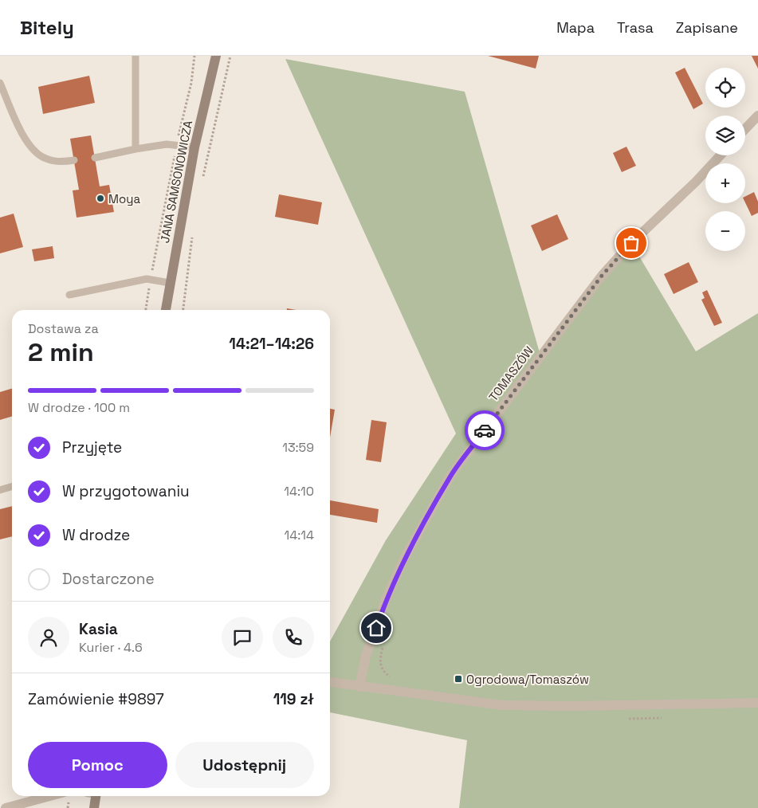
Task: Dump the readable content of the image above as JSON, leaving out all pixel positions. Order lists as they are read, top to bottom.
{
  "streets": {
    "main road": ["JANA SAMSONOWICZA"],
    "street": ["TOMASZÓW"]
  },
  "places": {
    "other": ["Moya"],
    "transit": ["Ogrodowa/Tomaszów"]
  },
  "page": {
    "header": "Bitely",
    "nav": ["Mapa", "Trasa", "Zapisane"],
    "map_buttons": ["+", "−"],
    "heading": ["2 min", "Dostawa za", "14:21–14:26"],
    "panel": [
      "Kasia",
      "Kurier · 4.6",
      "Zamówienie #9897",
      "119 zł"
    ],
    "bar": "W drodze · 100 m",
    "list": [
      ["Przyjęte", "13:59"],
      ["W przygotowaniu", "14:10"],
      ["W drodze", "14:14"],
      "Dostarczone"
    ],
    "buttons": ["Pomoc", "Udostępnij"]
  }
}
